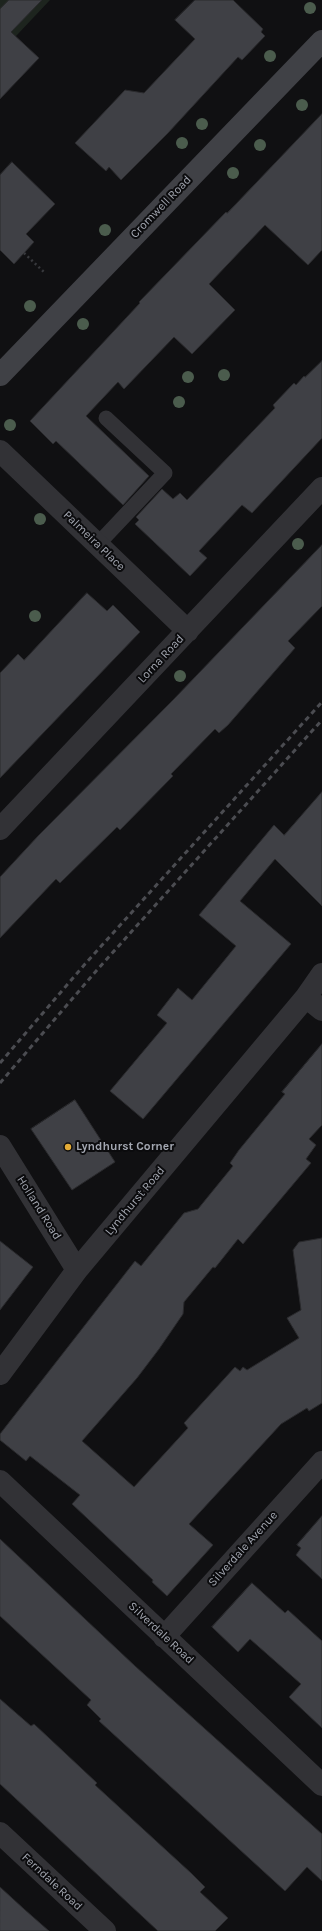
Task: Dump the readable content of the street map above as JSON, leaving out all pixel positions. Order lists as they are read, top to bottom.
{
  "streets": {
    "main road": ["Cromwell Road"],
    "street": [
      "Palmeira Place",
      "Lorna Road",
      "Lyndhurst Road",
      "Holland Road",
      "Silverdale Avenue",
      "Silverdale Road",
      "Ferndale Road"
    ]
  },
  "crossings": [
    ["Palmeira Place", "Lorna Road"],
    ["Lyndhurst Road", "Holland Road"],
    ["Silverdale Avenue", "Silverdale Road"]
  ],
  "places": ["Lyndhurst Corner"]
}
